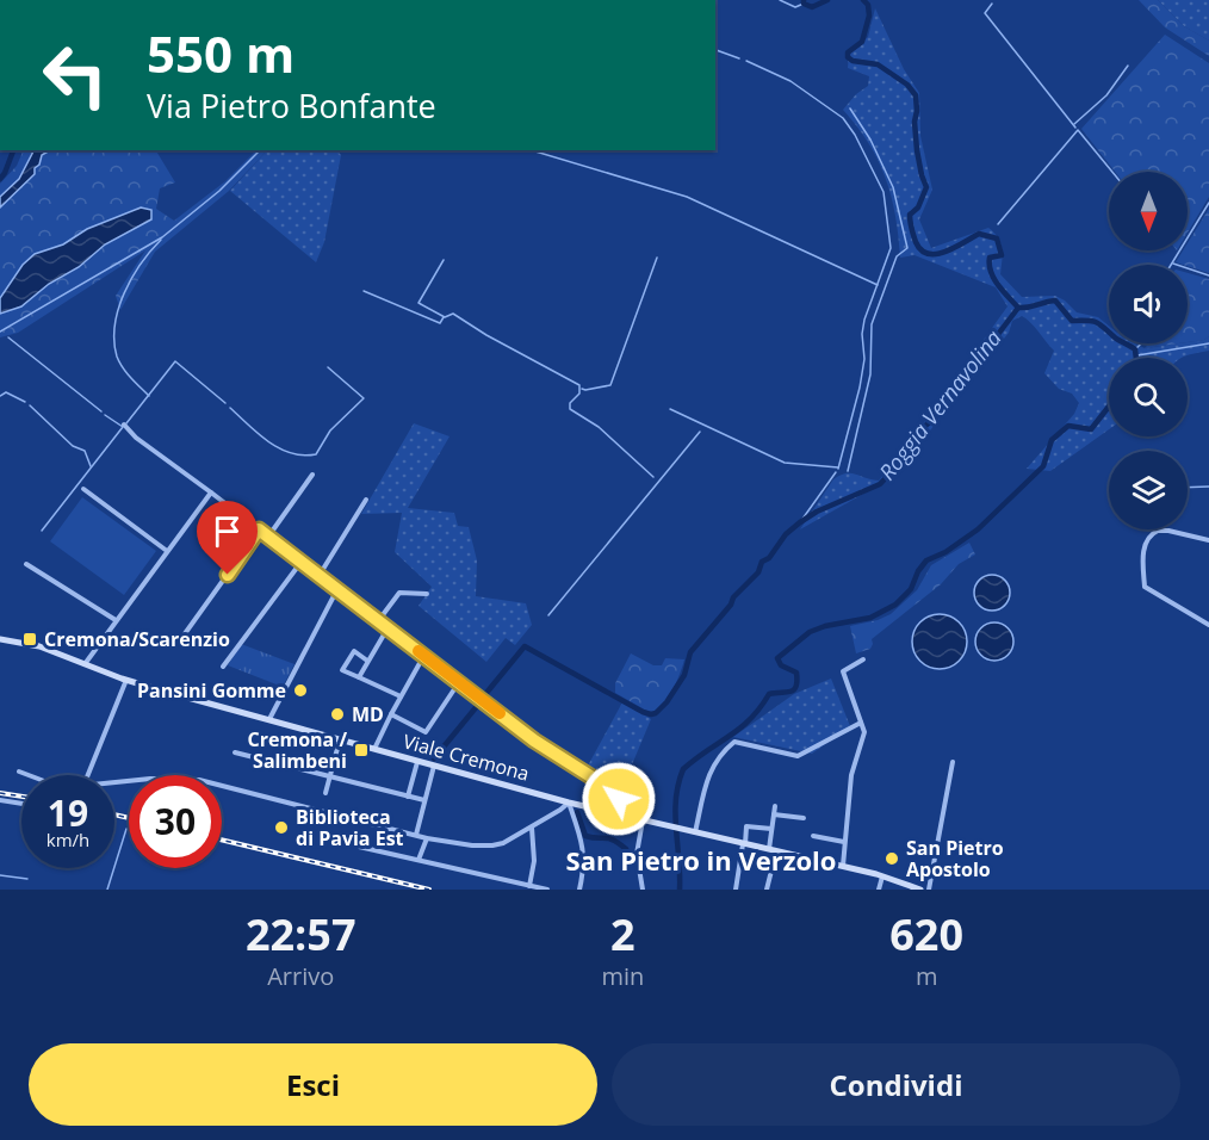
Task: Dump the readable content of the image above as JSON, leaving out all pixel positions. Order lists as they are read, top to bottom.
{
  "streets": {
    "main road": ["Viale Cremona"]
  },
  "districts": ["San Pietro in Verzolo"],
  "water": ["Roggia Vernavolina"],
  "places": {
    "transit": ["Cremona/Scarenzio", "Cremona / Salimbeni"],
    "other": [
      "Pansini Gomme",
      "MD",
      "Biblioteca di Pavia Est",
      "San Pietro Apostolo"
    ]
  },
  "north": "bottom",
  "page": {
    "turn": ["550 m", "Via Pietro Bonfante"],
    "speed": "19 km/h",
    "limit": "30",
    "eta": [
      "22:57",
      "Arrivo",
      "2",
      "min",
      "620",
      "m"
    ],
    "buttons": ["Esci", "Condividi"]
  }
}
